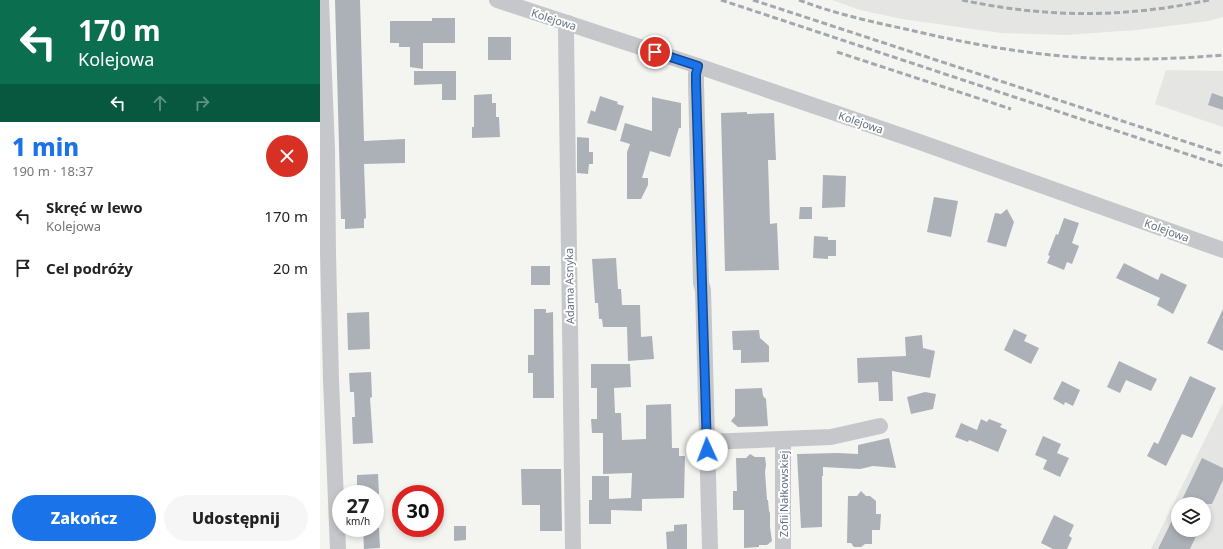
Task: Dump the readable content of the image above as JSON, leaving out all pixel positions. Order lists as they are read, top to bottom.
{
  "streets": {
    "street": ["Kolejowa", "Adama Asnyka", "Zofii Nałkowskiej"]
  },
  "crossings": [
    ["Kolejowa", "Adama Asnyka"]
  ],
  "page": {
    "turn": ["170 m", "Kolejowa"],
    "heading": ["1 min", "190 m · 18:37"],
    "list": [
      {
        "name": "Skręć w lewo",
        "note": "Kolejowa",
        "value": "170 m"
      },
      {
        "name": "Cel podróży",
        "value": "20 m"
      }
    ],
    "speed": "27 km/h",
    "limit": "30",
    "buttons": ["Zakończ", "Udostępnij"]
  }
}
